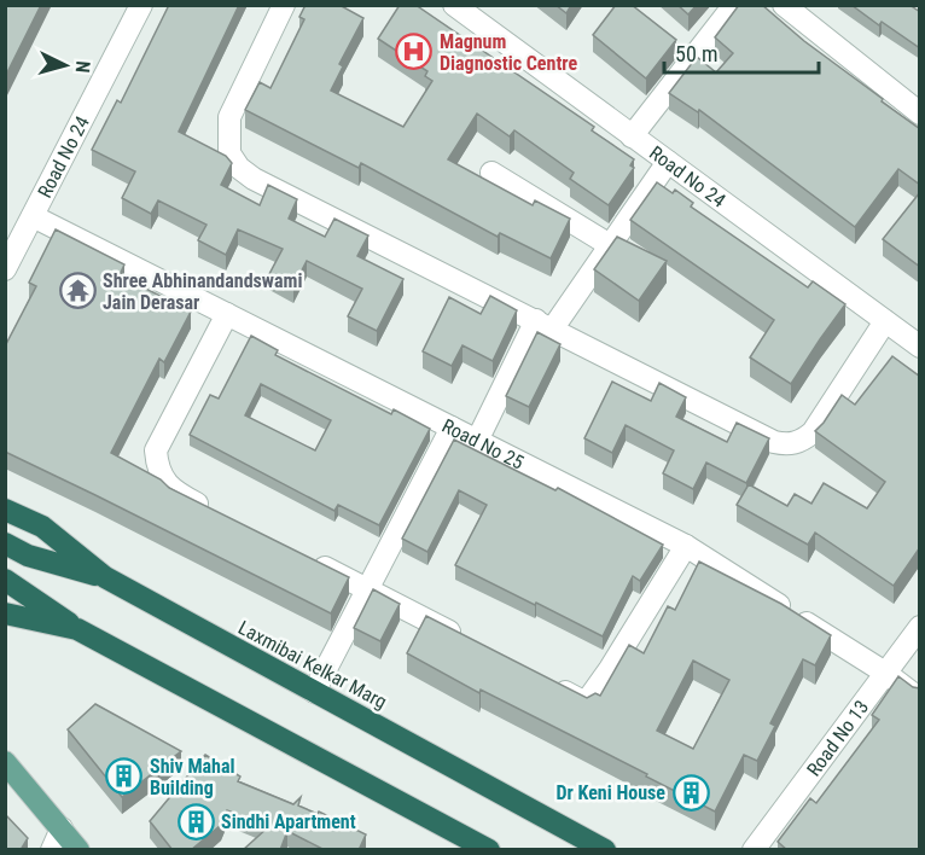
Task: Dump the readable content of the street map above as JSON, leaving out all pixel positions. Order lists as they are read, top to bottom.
{
  "streets": {
    "highway": ["Laxmibai Kelkar Marg"],
    "street": ["Road No 24", "Road No 25", "Road No 13"]
  },
  "crossings": [
    ["Road No 24", "Road No 25"],
    ["Road No 25", "Road No 13"]
  ],
  "places": {
    "hospital": ["Magnum Diagnostic Centre"],
    "temple": ["Shree Abhinandandswami Jain Derasar"],
    "building": ["Shiv Mahal Building", "Dr Keni House", "Sindhi Apartment"]
  },
  "scale_bar": "50 m",
  "north": "right"
}
